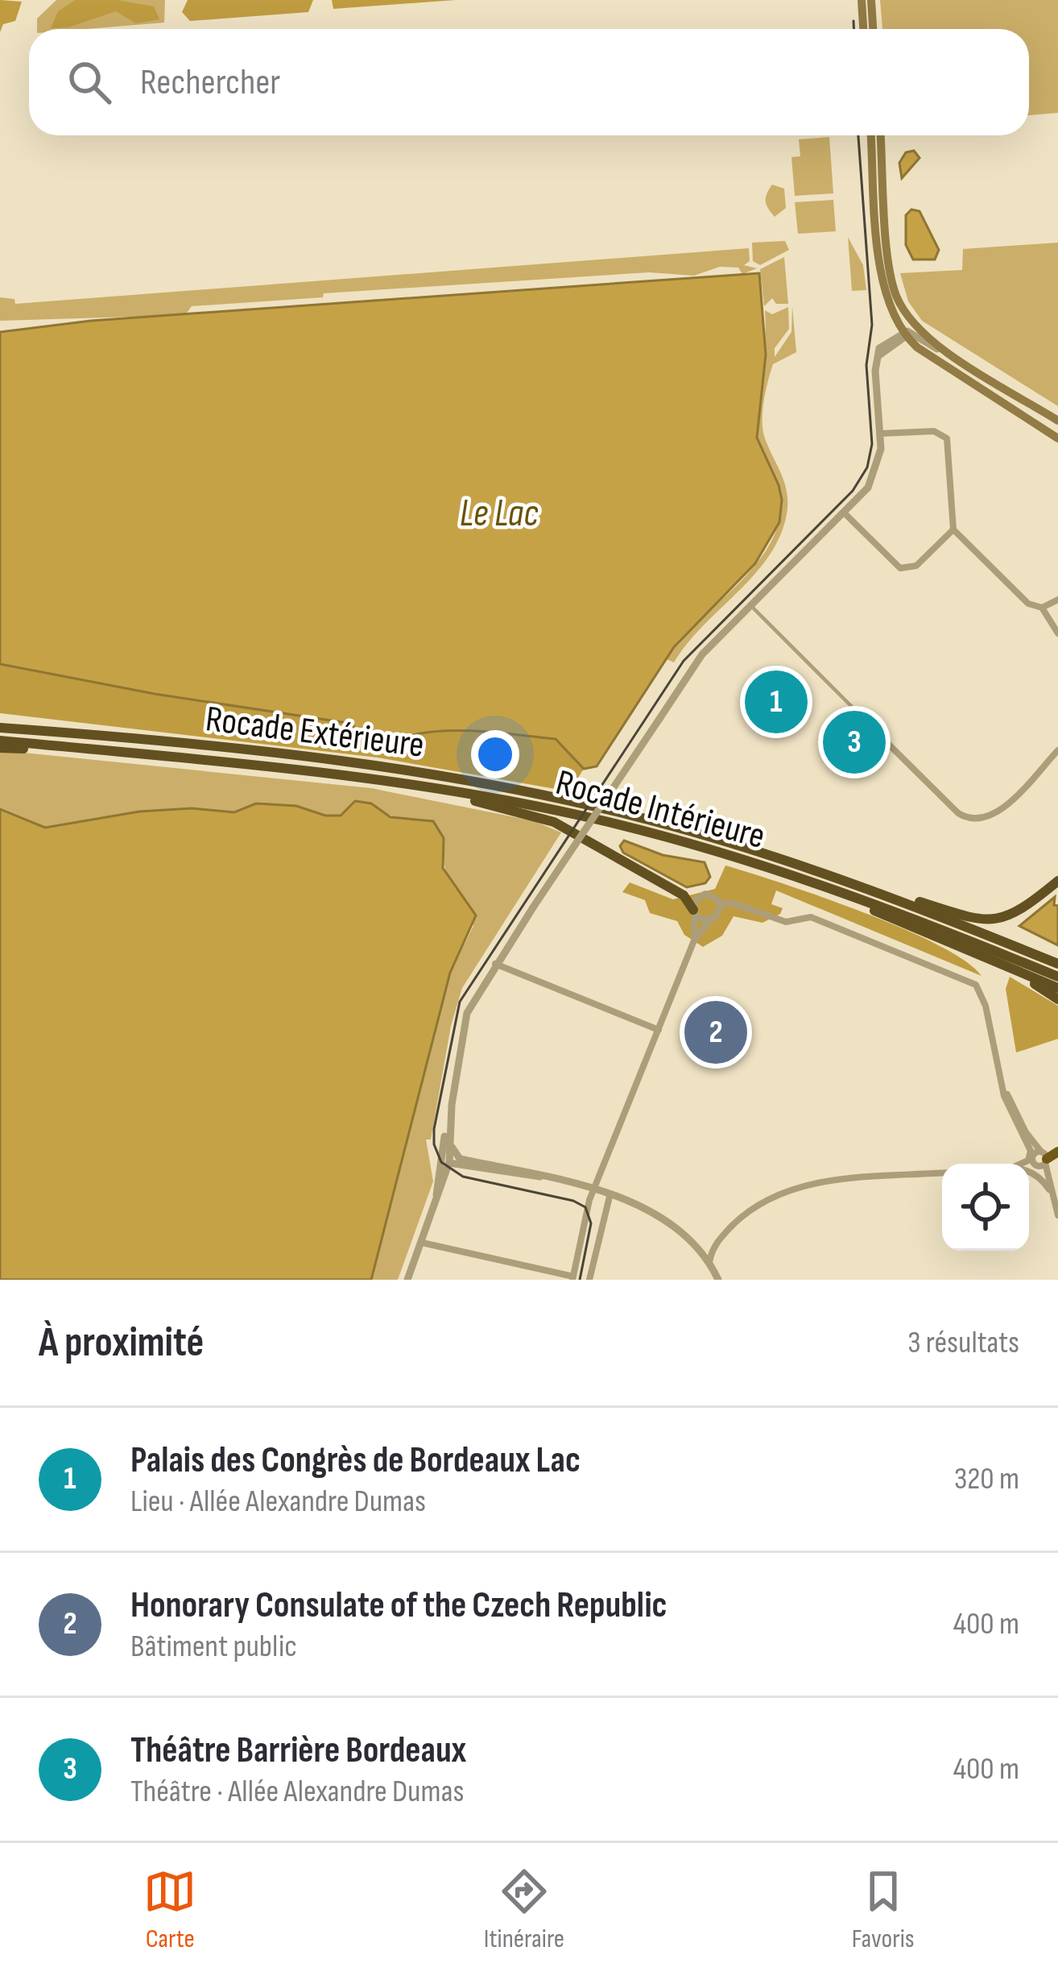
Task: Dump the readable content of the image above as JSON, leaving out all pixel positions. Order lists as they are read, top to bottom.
{
  "streets": {
    "highway": ["Rocade Extérieure", "Rocade Intérieure"]
  },
  "crossings": [
    ["Rocade Extérieure", "Rocade Intérieure"]
  ],
  "water": ["Le Lac"],
  "page": {
    "search": "Rechercher",
    "pins": ["1", "3", "2"],
    "heading": ["À proximité", "3 résultats"],
    "list": [
      {
        "mark": "1",
        "name": "Palais des Congrès de Bordeaux Lac",
        "note": "Lieu · Allée Alexandre Dumas",
        "value": "320 m"
      },
      {
        "mark": "2",
        "name": "Honorary Consulate of the Czech Republic",
        "note": "Bâtiment public",
        "value": "400 m"
      },
      {
        "mark": "3",
        "name": "Théâtre Barrière Bordeaux",
        "note": "Théâtre · Allée Alexandre Dumas",
        "value": "400 m"
      }
    ],
    "nav": ["Carte", "Itinéraire", "Favoris"]
  }
}
